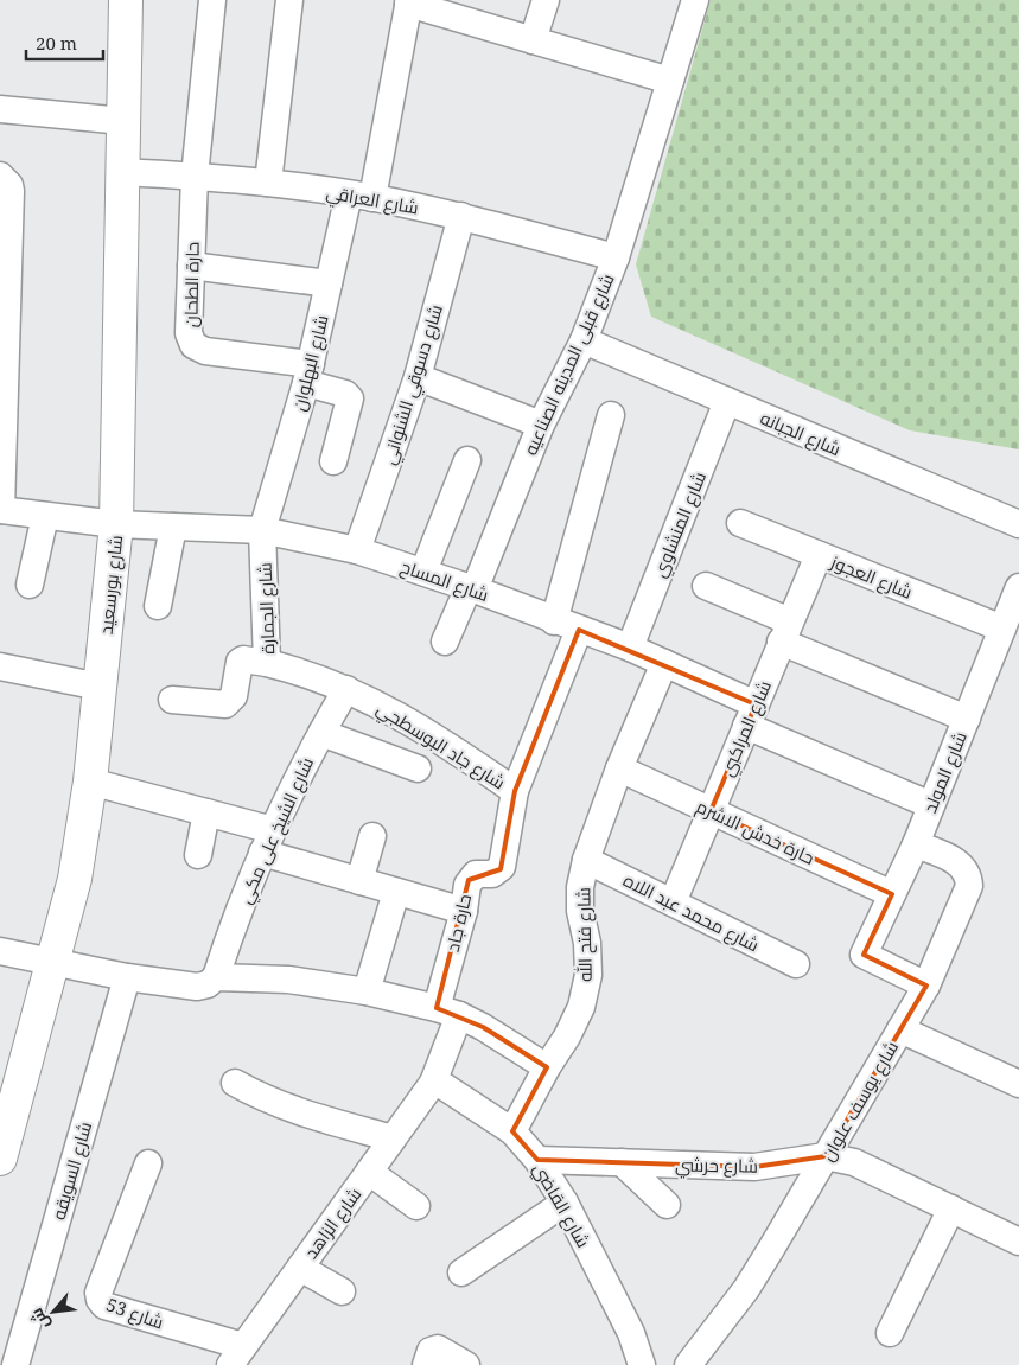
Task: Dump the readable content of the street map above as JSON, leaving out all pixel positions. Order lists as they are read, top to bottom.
{
  "streets": {
    "street": [
      "شارع العراقي",
      "حارة الطحان",
      "شارع البهلوان",
      "شارع قبلى المدينه الصناعيه",
      "شارع دسوقي الشنواني",
      "شارع الجبانه",
      "شارع المنشاوي",
      "شارع العجوز",
      "شارع المساح",
      "شارع بورسعيد",
      "شارع الجمارة",
      "شارع المراكبي",
      "شارع جاد البوسطجي",
      "شارع المولد",
      "شارع الشيخ على مكي",
      "حارة خدش الاشرم",
      "شارع محمد عبد اللاه",
      "حارة جاد",
      "شارع فتح الله",
      "شارع يوسف علوان",
      "شارع حرشي",
      "شارع السويقه",
      "شارع القاضي",
      "شارع الزاهد",
      "شارع 53"
    ]
  },
  "crossings": [
    ["شارع العراقي", "حارة الطحان"],
    ["شارع العراقي", "شارع البهلوان"],
    ["شارع العراقي", "شارع قبلى المدينه الصناعيه"],
    ["شارع العراقي", "شارع دسوقي الشنواني"],
    ["شارع العراقي", "شارع بورسعيد"],
    ["حارة الطحان", "شارع البهلوان"],
    ["شارع البهلوان", "شارع المساح"],
    ["شارع البهلوان", "شارع الجمارة"],
    ["شارع قبلى المدينه الصناعيه", "شارع الجبانه"],
    ["شارع قبلى المدينه الصناعيه", "شارع المساح"],
    ["شارع دسوقي الشنواني", "شارع المساح"],
    ["شارع الجبانه", "شارع المنشاوي"],
    ["شارع المنشاوي", "شارع المساح"],
    ["شارع العجوز", "شارع المراكبي"],
    ["شارع العجوز", "شارع المولد"],
    ["شارع المساح", "شارع بورسعيد"],
    ["شارع المساح", "شارع الجمارة"],
    ["شارع المساح", "شارع المراكبي"],
    ["شارع المساح", "شارع المولد"],
    ["شارع المساح", "شارع فتح الله"],
    ["شارع الجمارة", "شارع جاد البوسطجي"],
    ["شارع المراكبي", "حارة خدش الاشرم"],
    ["شارع المراكبي", "شارع محمد عبد اللاه"],
    ["شارع جاد البوسطجي", "شارع الشيخ على مكي"],
    ["شارع جاد البوسطجي", "حارة جاد"],
    ["شارع المولد", "حارة خدش الاشرم"],
    ["شارع المولد", "شارع يوسف علوان"],
    ["حارة خدش الاشرم", "شارع فتح الله"],
    ["شارع محمد عبد اللاه", "شارع فتح الله"],
    ["حارة جاد", "شارع القاضي"],
    ["حارة جاد", "شارع الزاهد"],
    ["شارع فتح الله", "شارع القاضي"],
    ["شارع يوسف علوان", "شارع حرشي"],
    ["شارع حرشي", "شارع القاضي"],
    ["شارع القاضي", "شارع الزاهد"],
    ["شارع الزاهد", "شارع 53"]
  ],
  "scale_bar": "20 m",
  "north": "bottom left"
}
